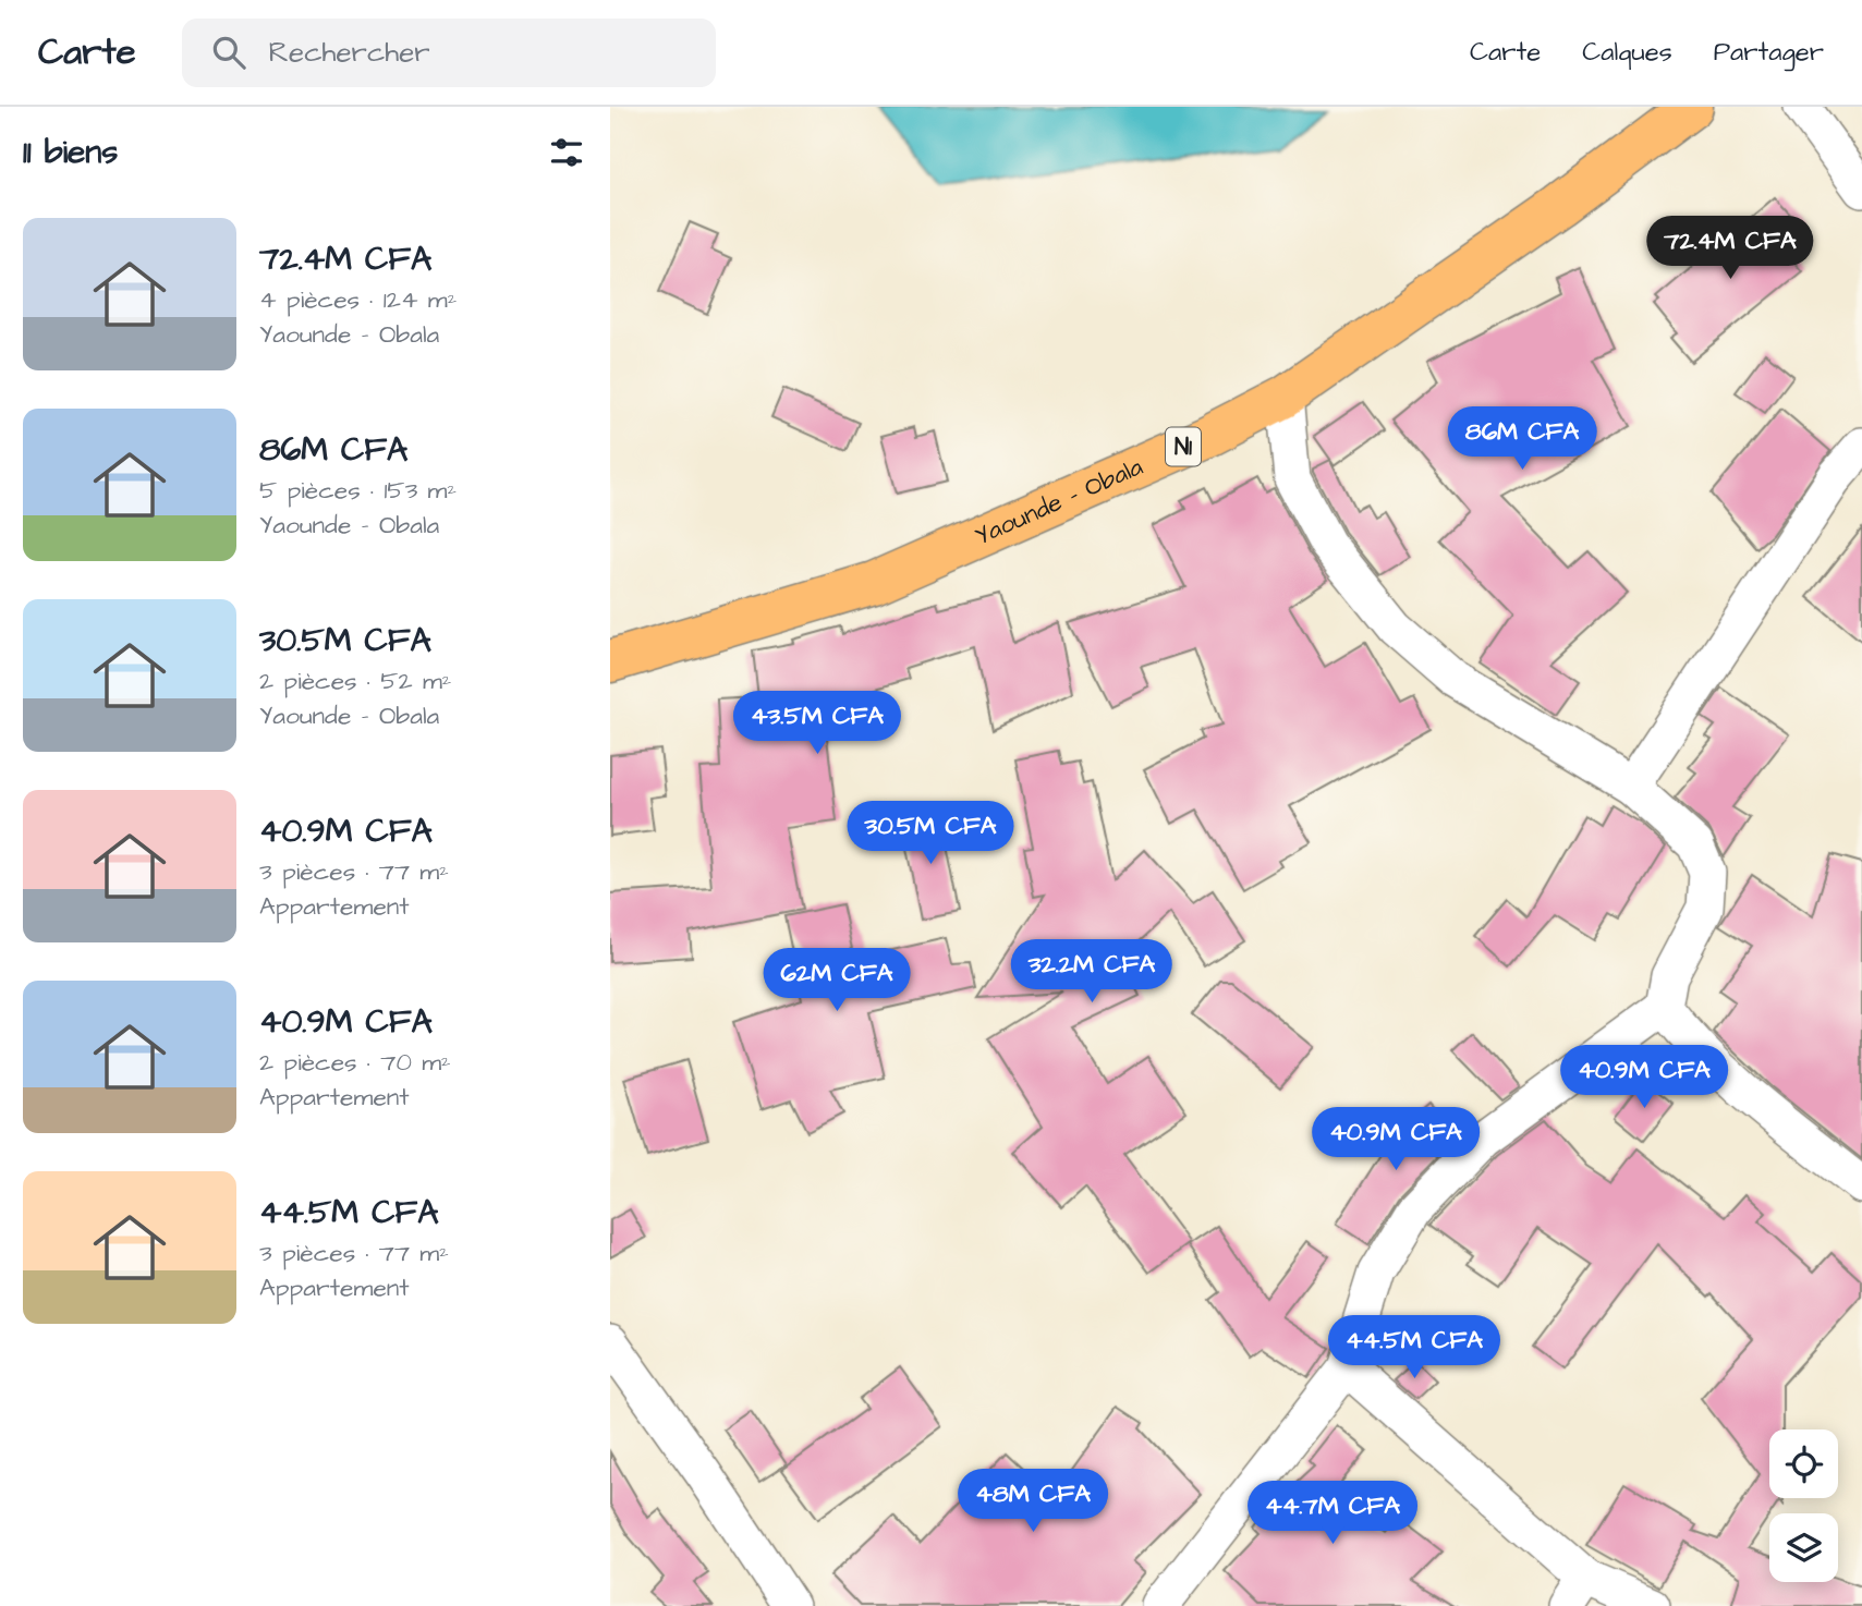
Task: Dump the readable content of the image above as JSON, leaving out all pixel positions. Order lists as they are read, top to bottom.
{
  "streets": {
    "highway": ["N1", "Yaounde - Obala"]
  },
  "page": {
    "header": "Carte",
    "search": "Rechercher",
    "nav": ["Carte", "Calques", "Partager"],
    "heading": "11 biens",
    "list": [
      {
        "name": "72.4M CFA",
        "note": "4 pièces · 124 m² · Yaounde - Obala"
      },
      {
        "name": "86M CFA",
        "note": "5 pièces · 153 m² · Yaounde - Obala"
      },
      {
        "name": "30.5M CFA",
        "note": "2 pièces · 52 m² · Yaounde - Obala"
      },
      {
        "name": "40.9M CFA",
        "note": "3 pièces · 77 m² · Appartement"
      },
      {
        "name": "40.9M CFA",
        "note": "2 pièces · 70 m² · Appartement"
      },
      {
        "name": "44.5M CFA",
        "note": "3 pièces · 77 m² · Appartement"
      }
    ],
    "price": [
      "72.4M CFA",
      "86M CFA",
      "43.5M CFA",
      "30.5M CFA",
      "32.2M CFA",
      "62M CFA",
      "40.9M CFA",
      "40.9M CFA",
      "44.5M CFA",
      "48M CFA",
      "44.7M CFA"
    ]
  }
}
